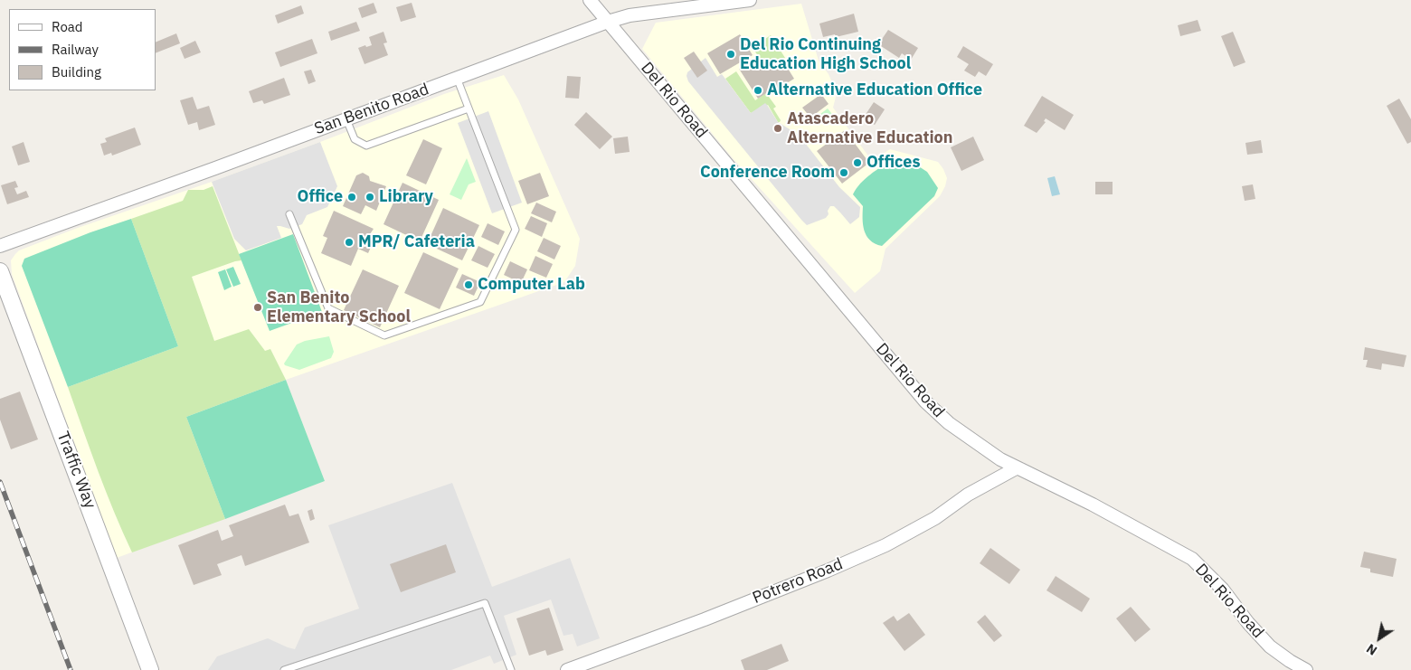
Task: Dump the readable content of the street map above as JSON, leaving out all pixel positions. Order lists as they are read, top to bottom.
{
  "streets": {
    "street": [
      "Del Rio Road",
      "San Benito Road",
      "Traffic Way",
      "Potrero Road"
    ]
  },
  "crossings": [
    ["Del Rio Road", "San Benito Road"],
    ["Del Rio Road", "Potrero Road"]
  ],
  "places": [
    "Del Rio Continuing Education High School",
    "Alternative Education Office",
    "Atascadero Alternative Education",
    "Offices",
    "Conference Room",
    "Office",
    "Library",
    "MPR/ Cafeteria",
    "Computer Lab",
    "San Benito Elementary School"
  ],
  "legend": ["Road", "Railway", "Building"],
  "north": "bottom left"
}
